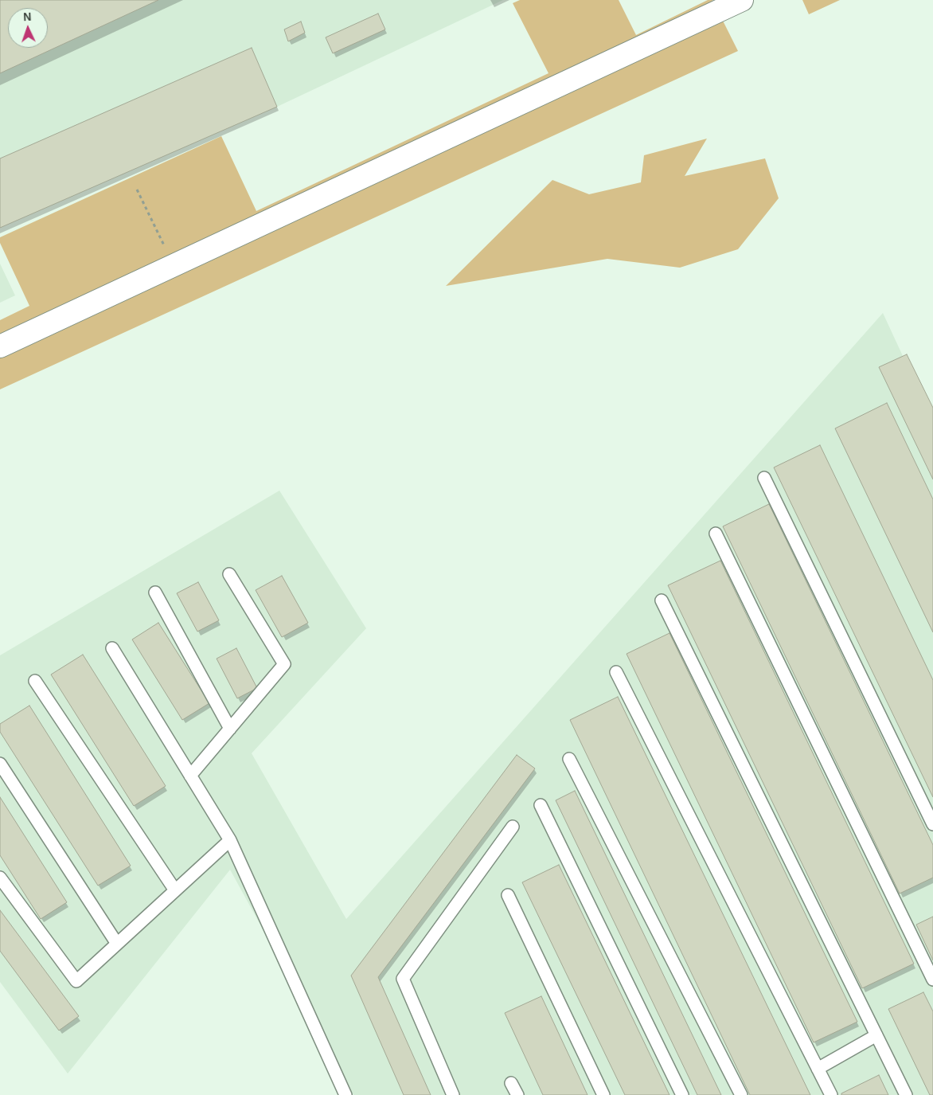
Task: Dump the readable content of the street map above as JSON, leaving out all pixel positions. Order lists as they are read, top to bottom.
{
  "north": "top"
}
